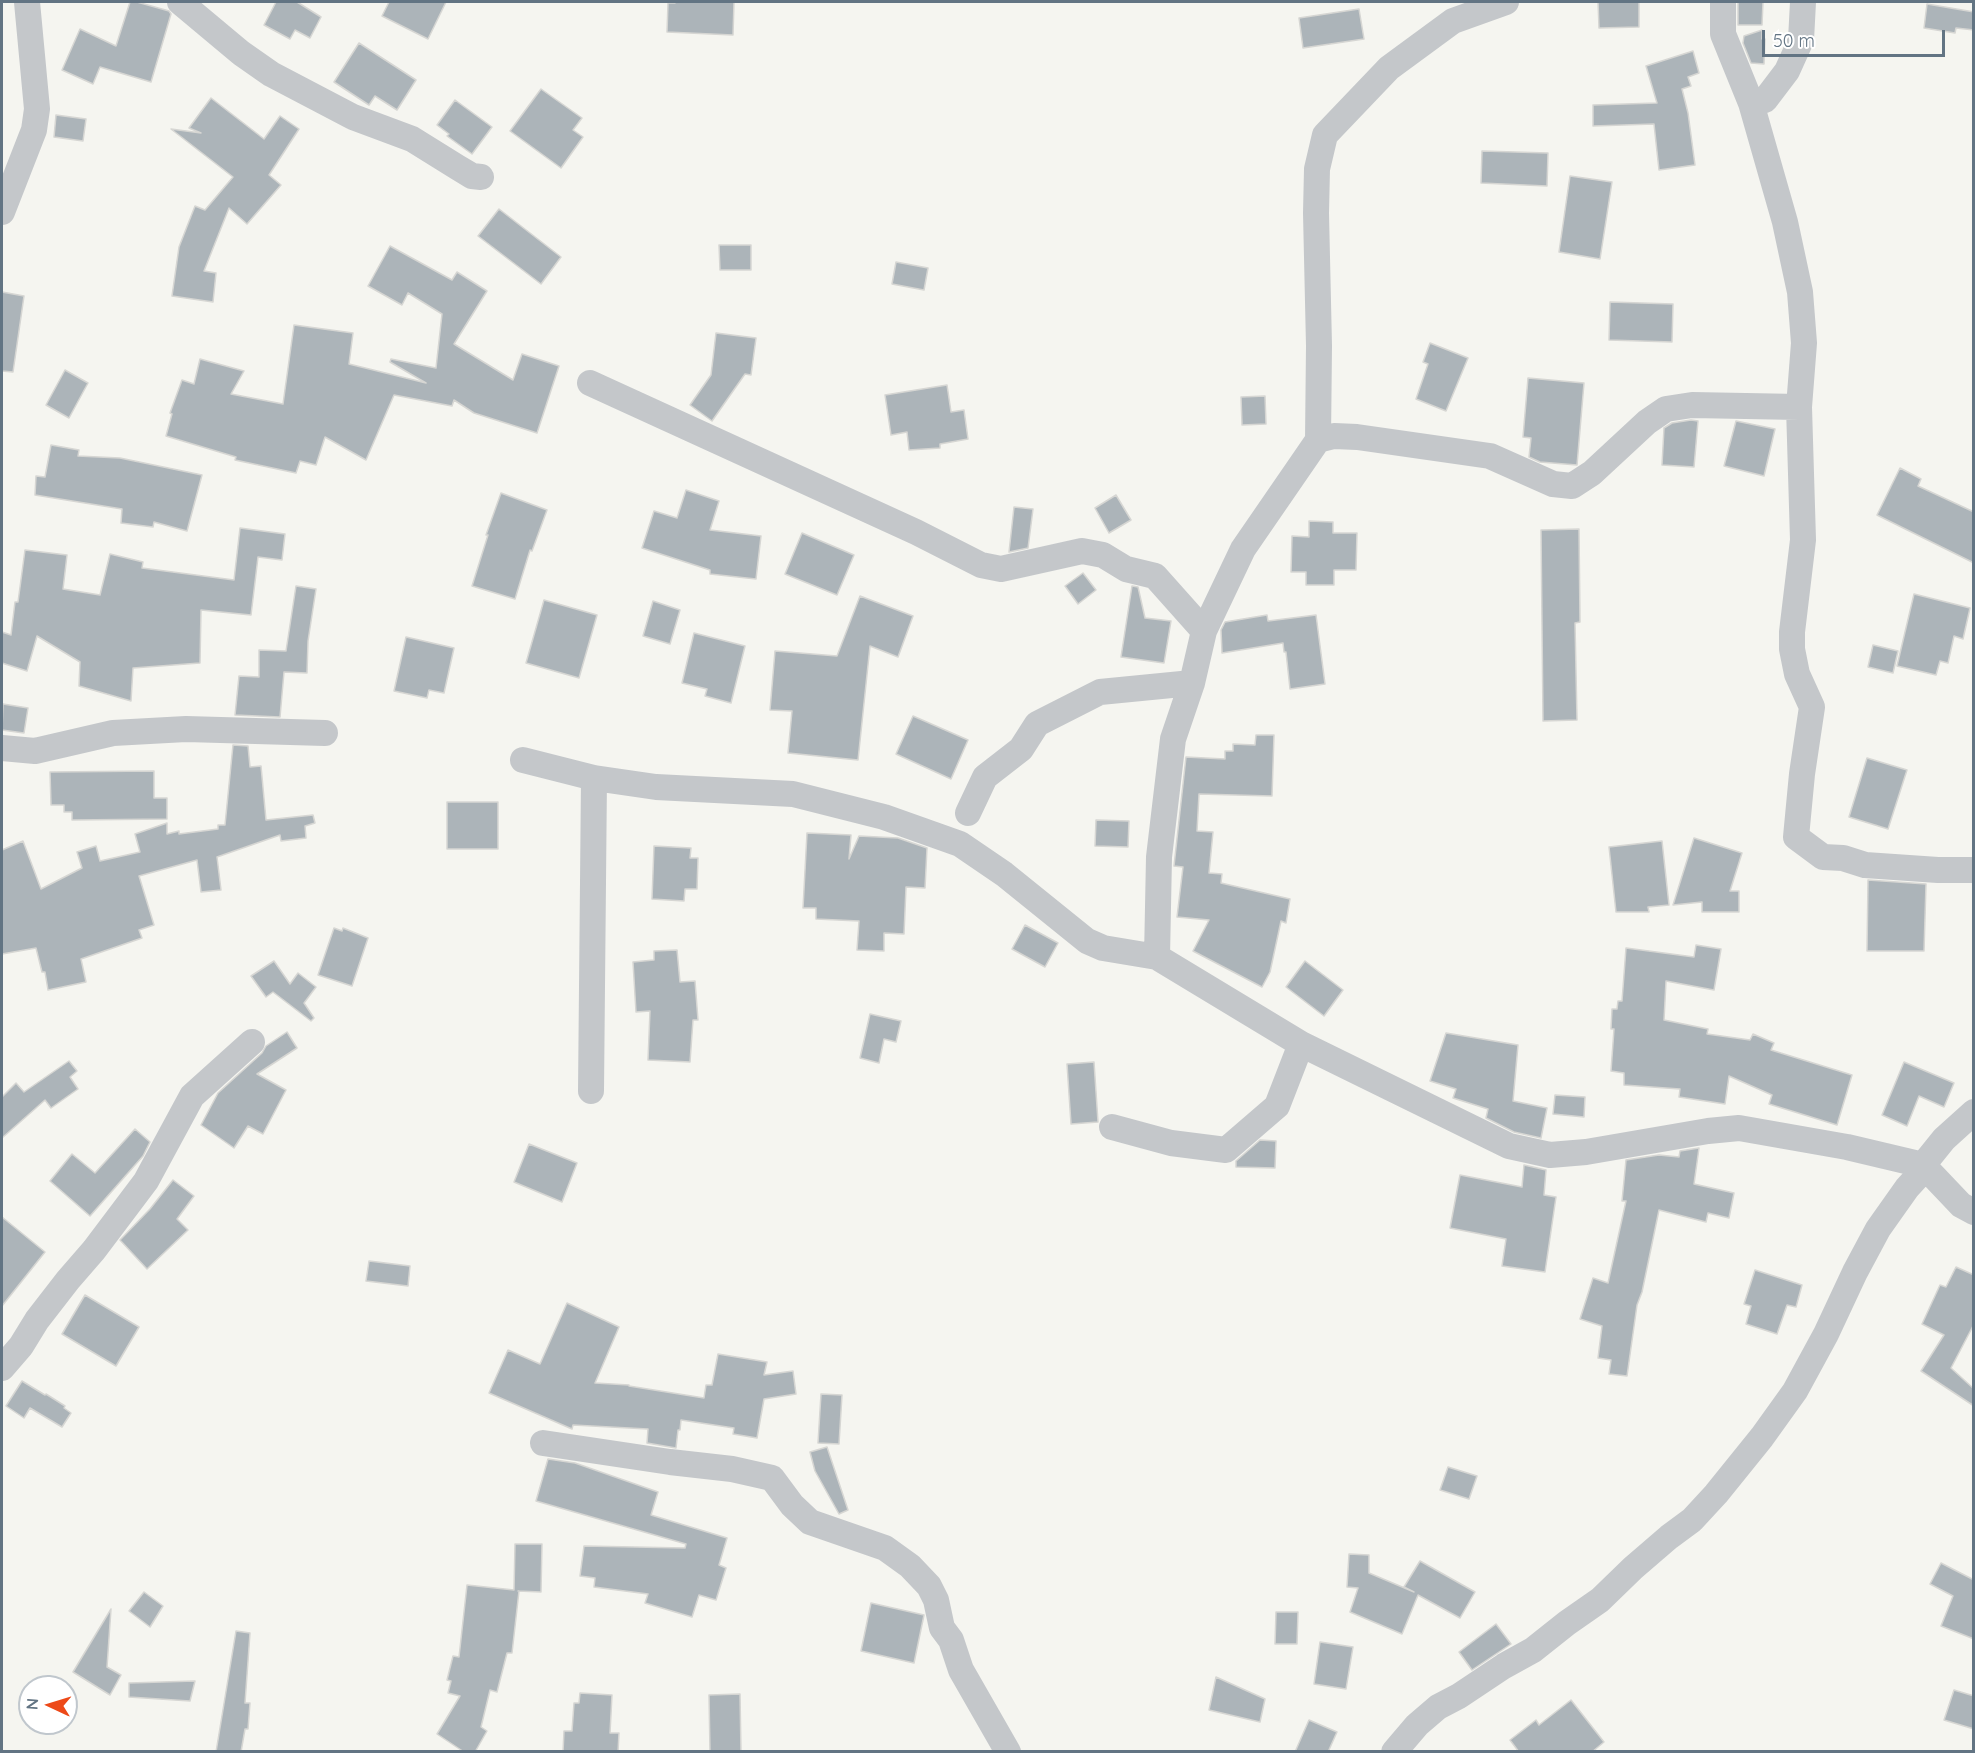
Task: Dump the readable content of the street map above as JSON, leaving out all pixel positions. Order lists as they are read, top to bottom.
{
  "scale_bar": "50 m",
  "north": "left"
}
